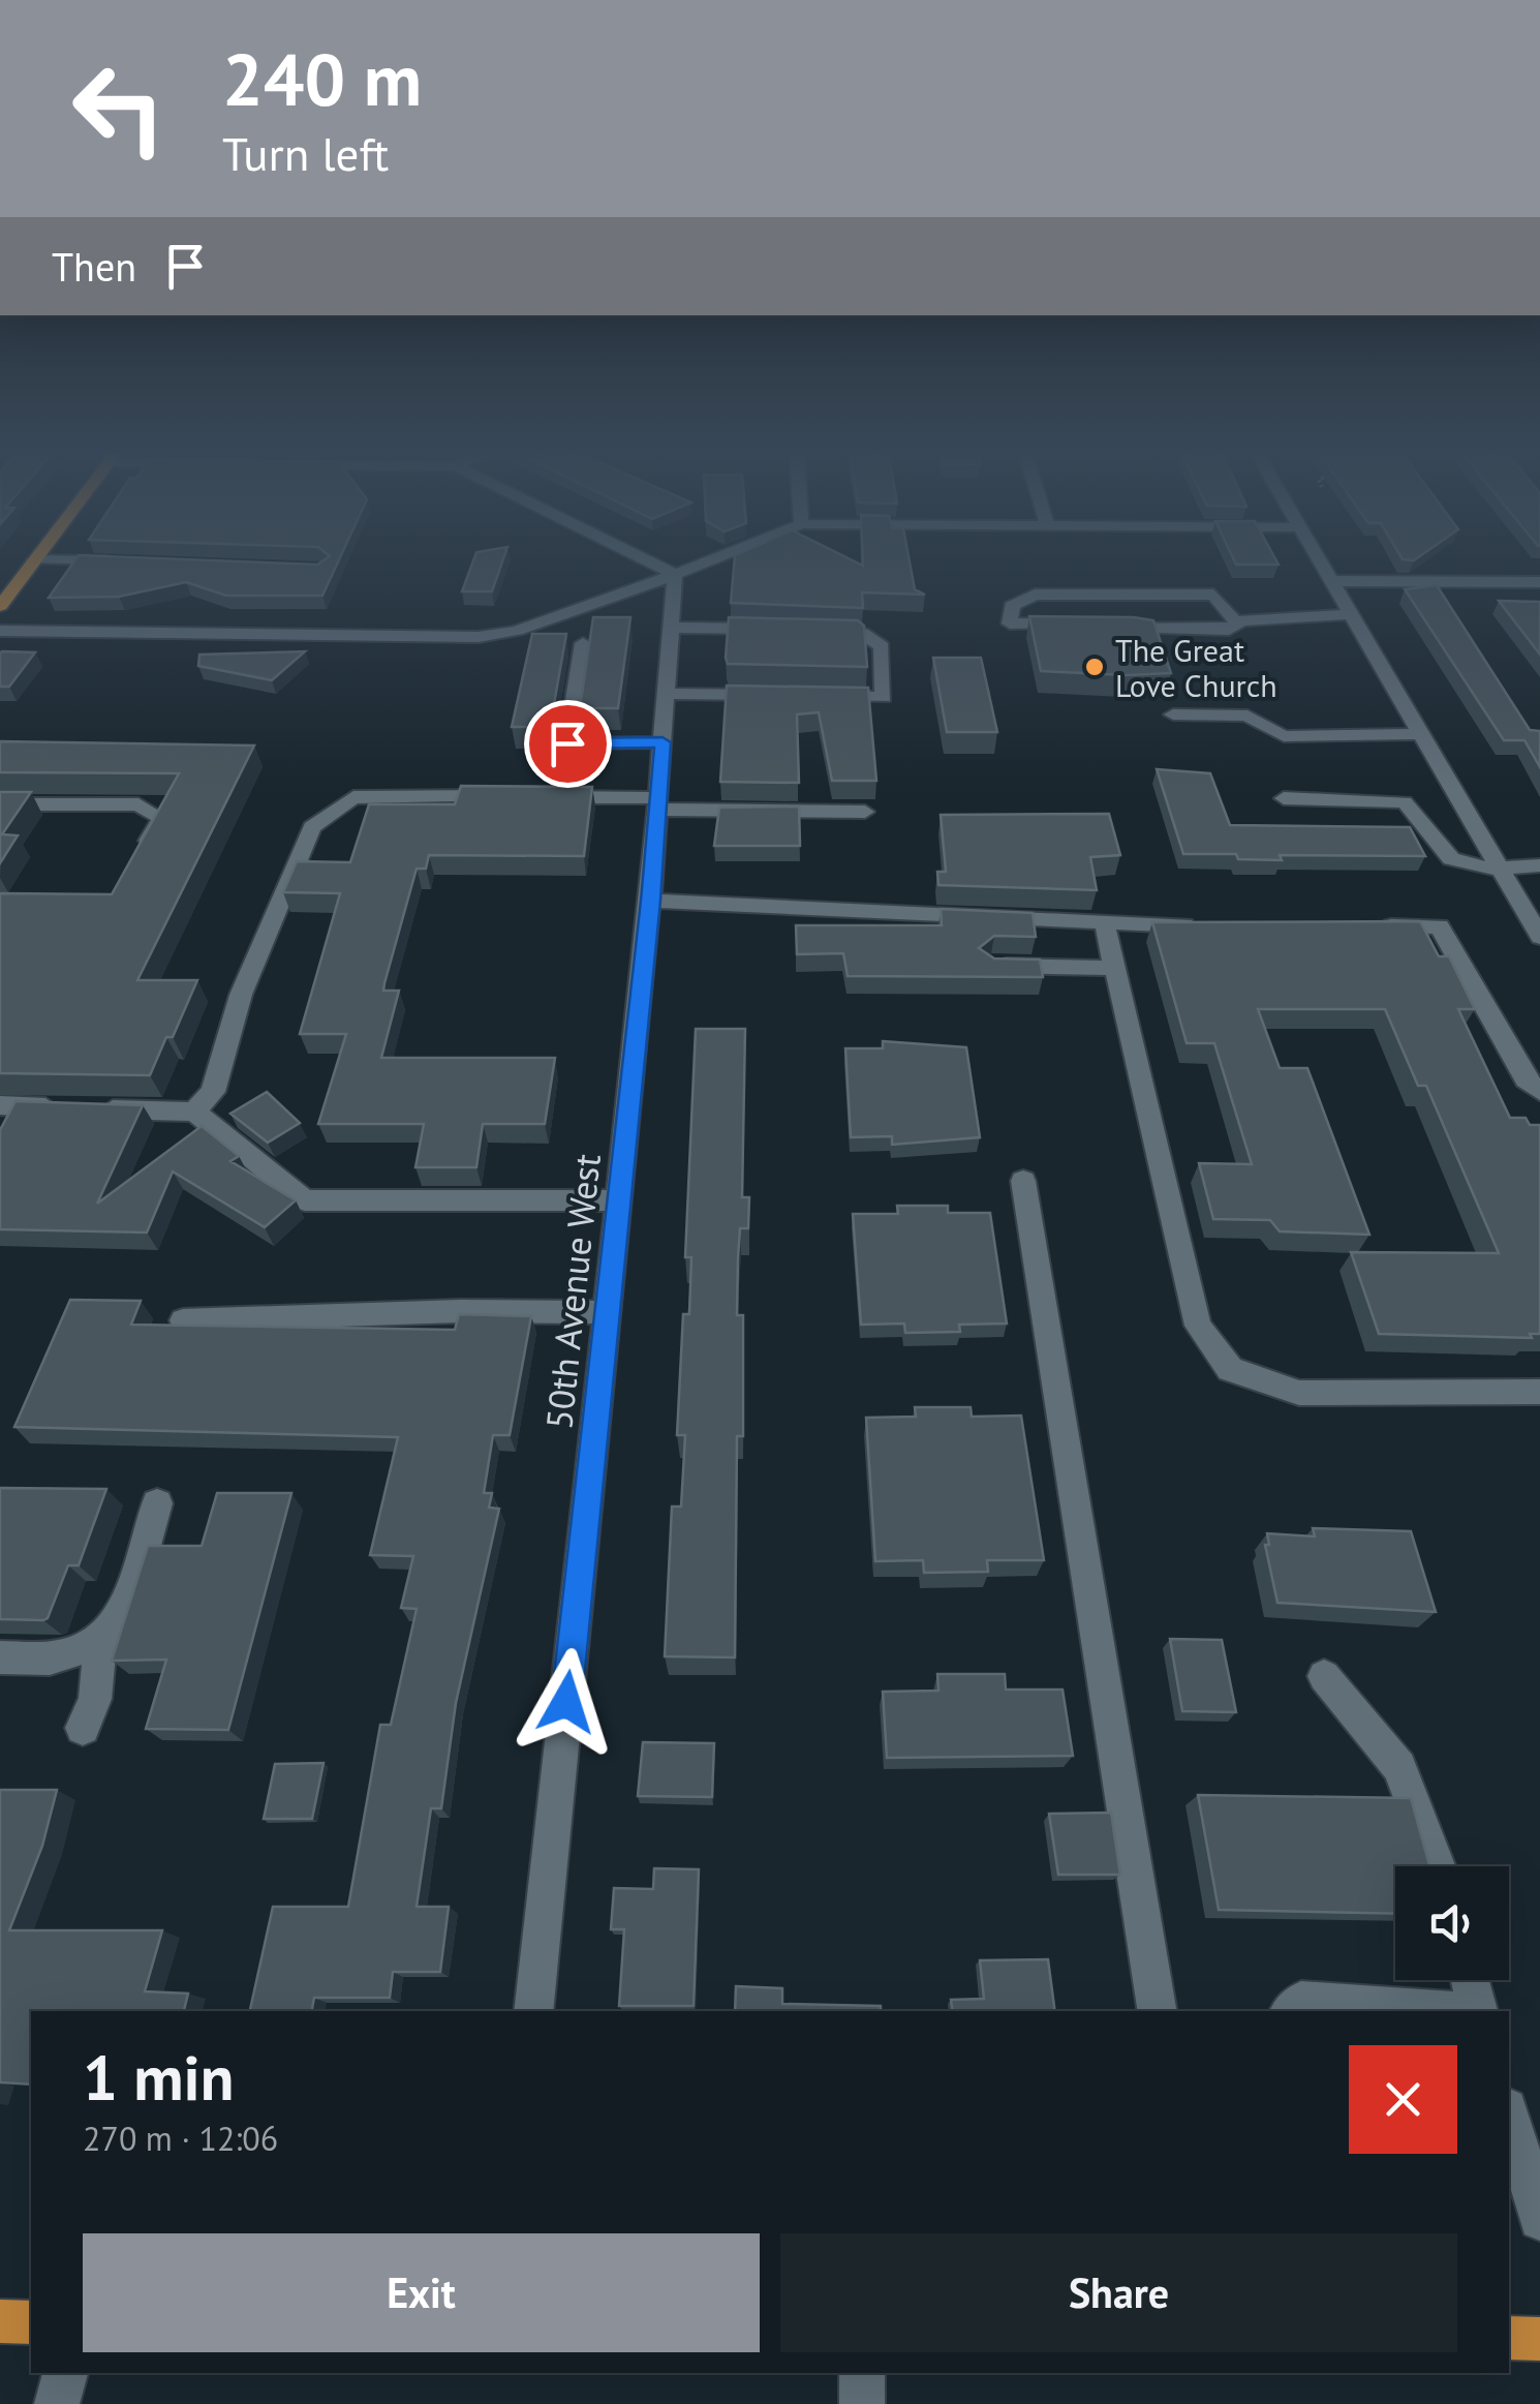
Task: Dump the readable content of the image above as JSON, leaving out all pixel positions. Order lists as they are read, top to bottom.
{
  "streets": {
    "street": ["50th Avenue West"]
  },
  "places": ["The Great Love Church"],
  "page": {
    "turn": ["240 m", "Turn left"],
    "then": "Then",
    "heading": ["1 min", "270 m · 12:06"],
    "buttons": ["Exit", "Share"]
  }
}
